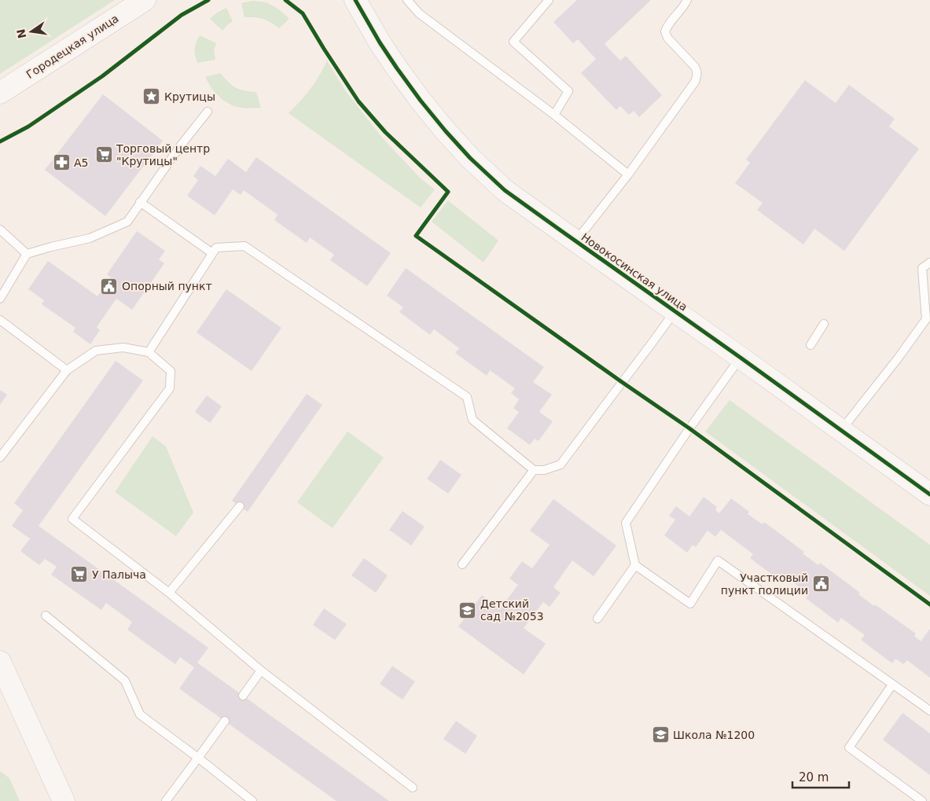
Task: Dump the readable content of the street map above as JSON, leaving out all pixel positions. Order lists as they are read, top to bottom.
{
  "streets": {
    "street": ["Городецкая улица", "Новокосинская улица"]
  },
  "places": {
    "place": ["Крутицы"],
    "supermarket": ["Торговый центр \"Крутицы\"", "У Палыча"],
    "pharmacy": ["А5"],
    "public building": ["Опорный пункт", "Участковый пункт полиции"],
    "school or university": ["Детский сад №2053", "Школа №1200"]
  },
  "scale_bar": "20 m",
  "north": "left"
}
